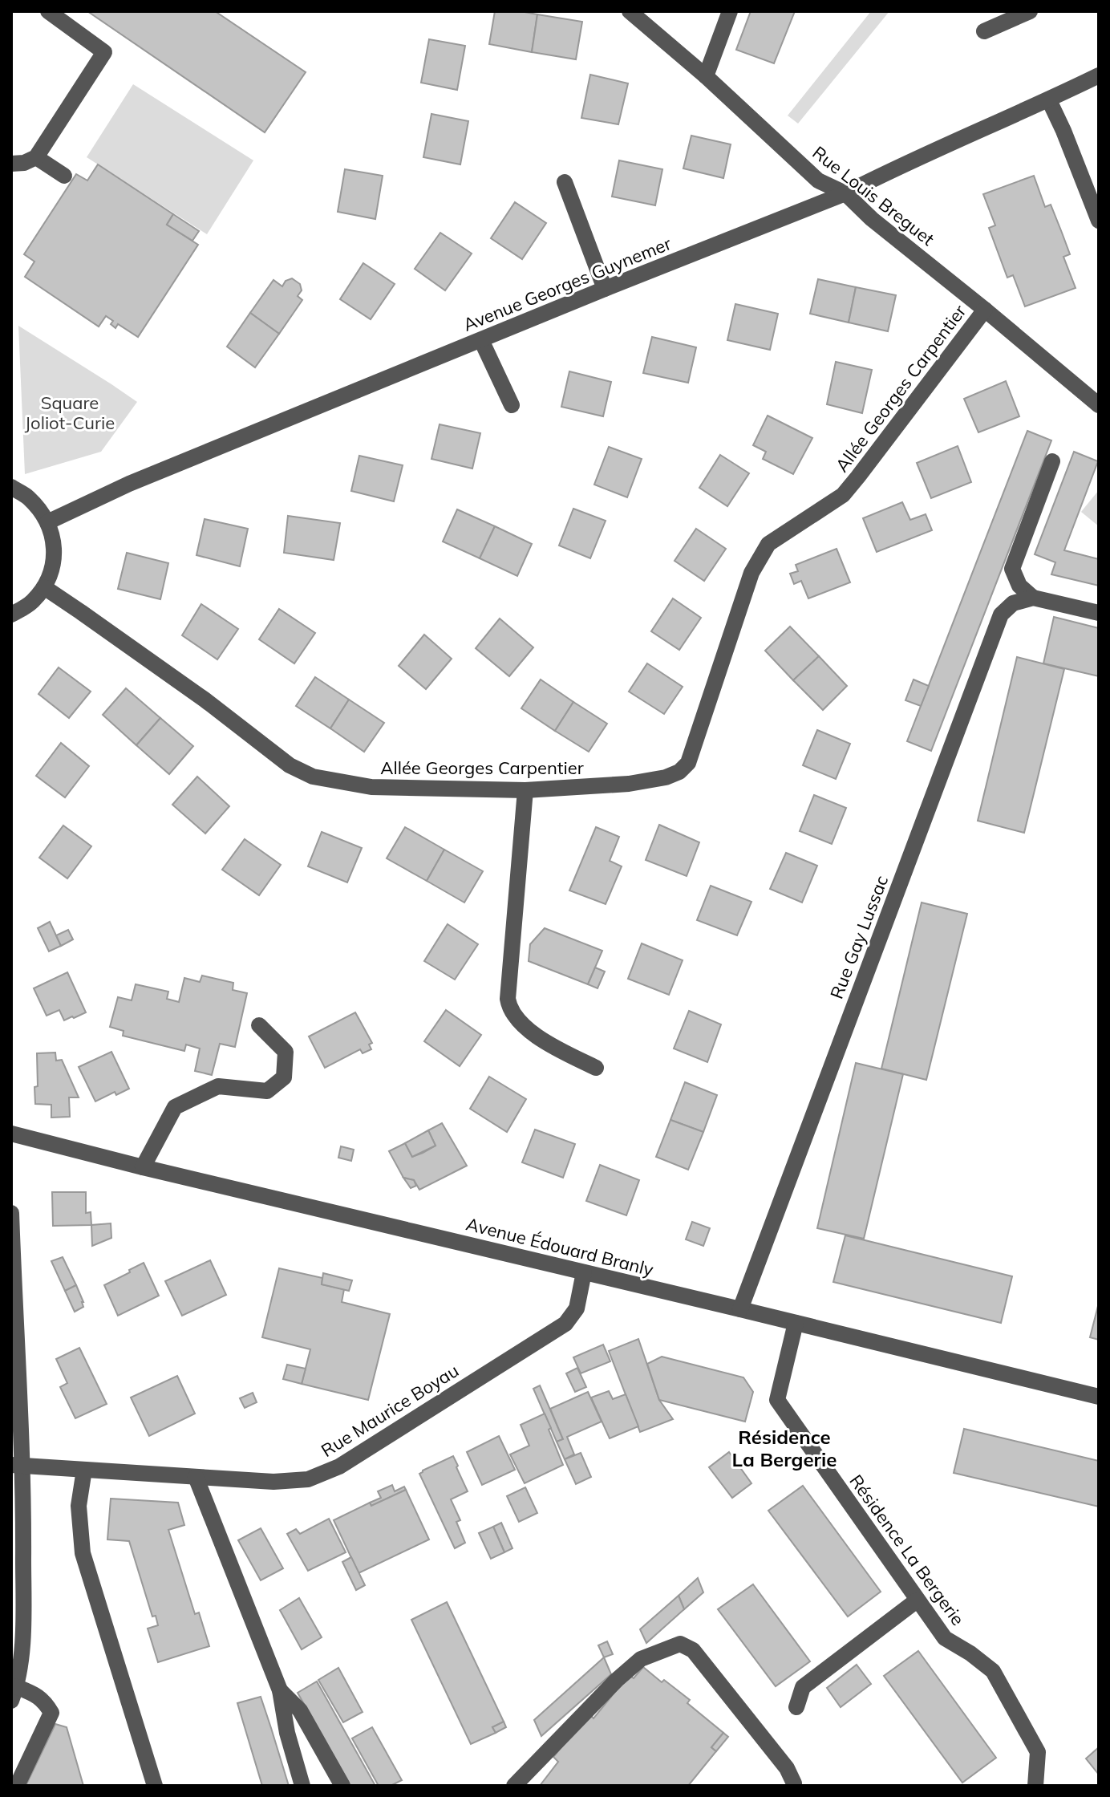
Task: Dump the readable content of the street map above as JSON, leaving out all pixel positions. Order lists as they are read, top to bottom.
{
  "streets": {
    "street": [
      "Rue Louis Breguet",
      "Avenue Georges Guynemer",
      "Allée Georges Carpentier",
      "Rue Gay Lussac",
      "Avenue Édouard Branly",
      "Rue Maurice Boyau",
      "Résidence La Bergerie"
    ]
  },
  "crossings": [
    ["Rue Louis Breguet", "Avenue Georges Guynemer"],
    ["Rue Louis Breguet", "Allée Georges Carpentier"],
    ["Rue Gay Lussac", "Avenue Édouard Branly"],
    ["Avenue Édouard Branly", "Rue Maurice Boyau"],
    ["Avenue Édouard Branly", "Résidence La Bergerie"]
  ],
  "districts": ["Résidence La Bergerie"],
  "parks": ["Square Joliot-Curie"]
}
